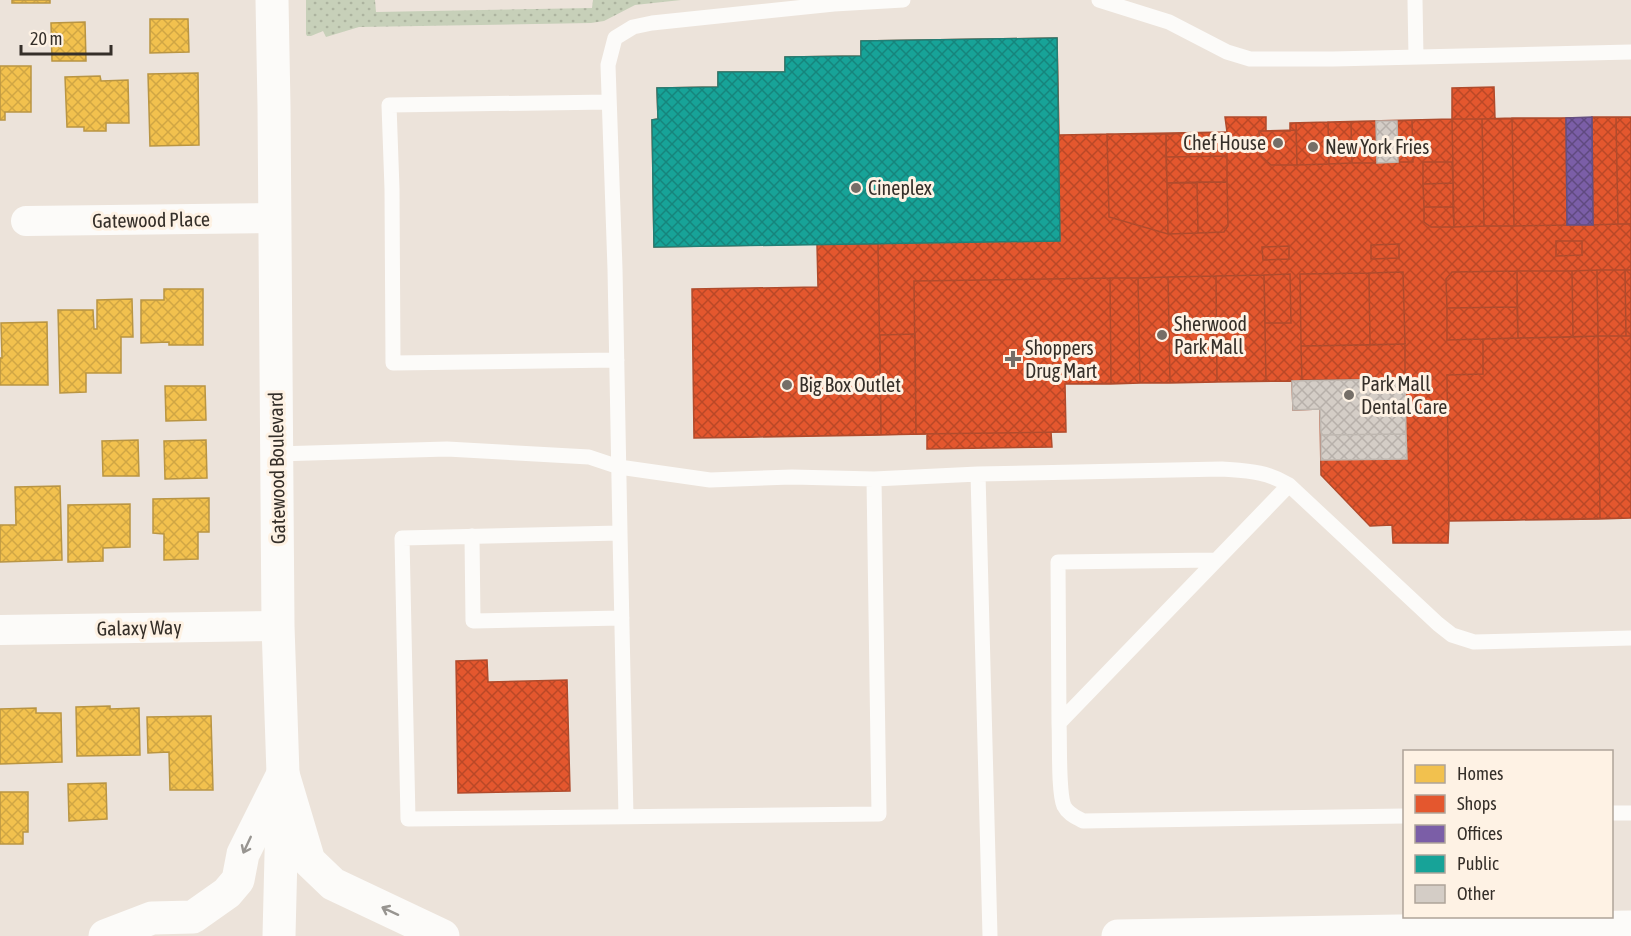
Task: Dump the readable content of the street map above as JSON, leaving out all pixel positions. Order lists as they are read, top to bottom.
{
  "streets": {
    "main road": ["Gatewood Boulevard"],
    "street": ["Gatewood Place", "Galaxy Way"]
  },
  "crossings": [
    ["Gatewood Place", "Gatewood Boulevard"],
    ["Gatewood Boulevard", "Galaxy Way"]
  ],
  "places": {
    "other": [
      "Chef House",
      "New York Fries",
      "Cineplex",
      "Sherwood Park Mall",
      "Big Box Outlet",
      "Park Mall Dental Care"
    ],
    "health": ["Shoppers Drug Mart"]
  },
  "legend": [
    "Homes",
    "Shops",
    "Offices",
    "Public",
    "Other"
  ],
  "scale_bar": "20 m"
}
